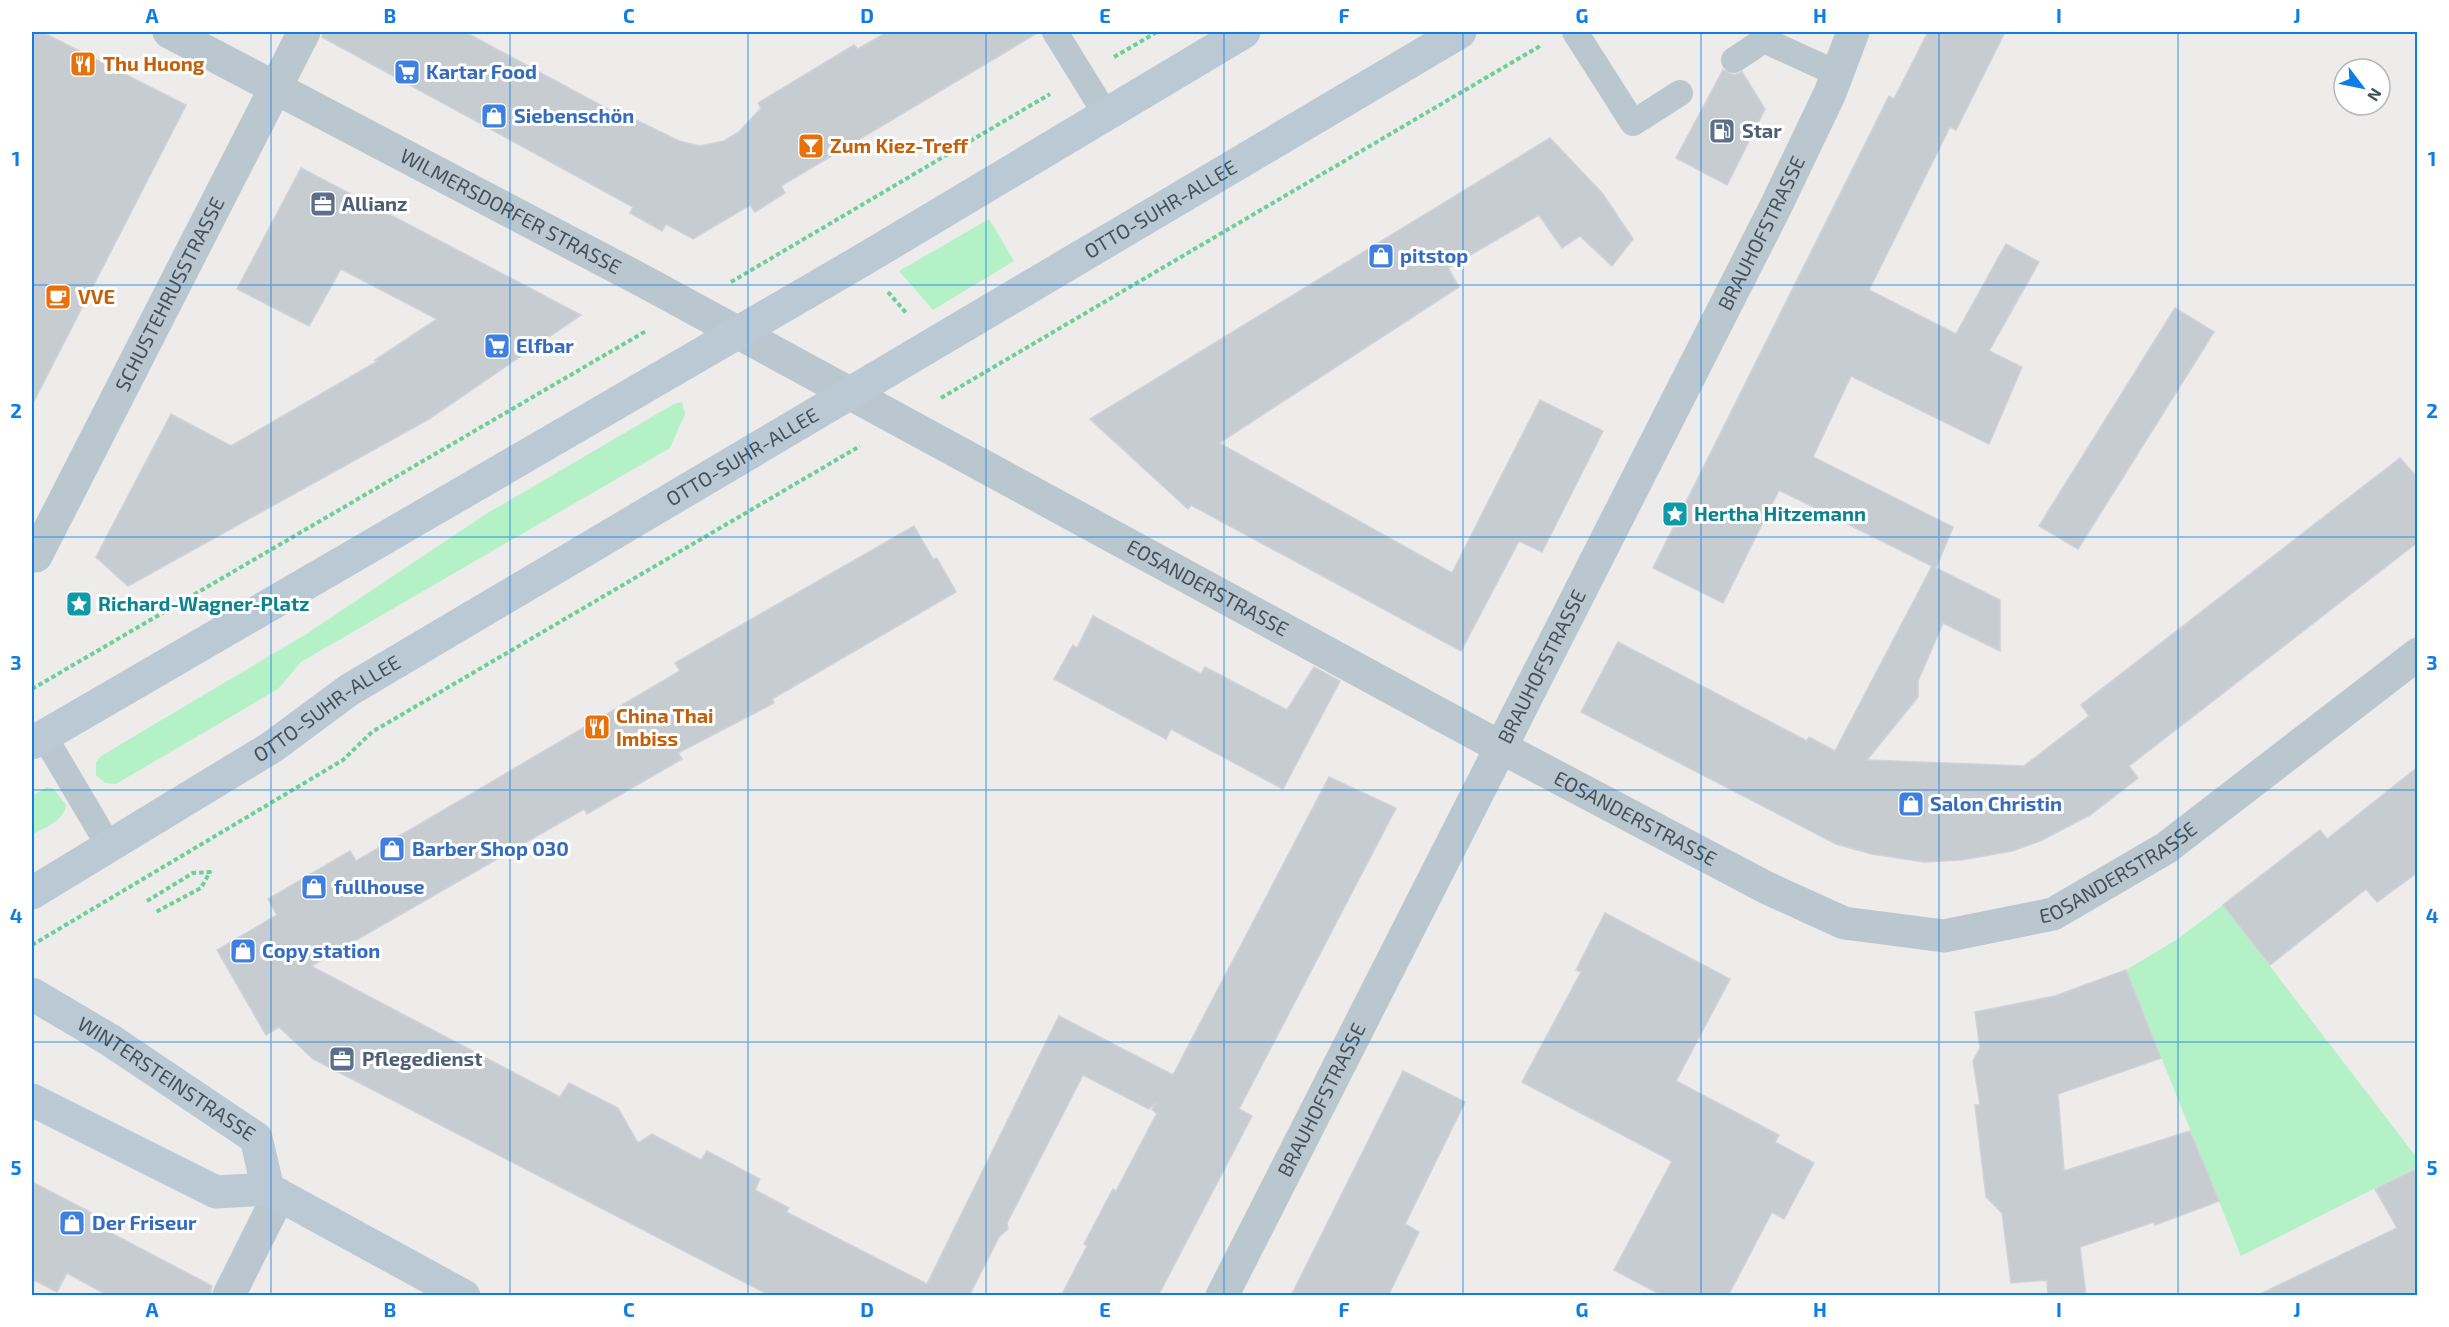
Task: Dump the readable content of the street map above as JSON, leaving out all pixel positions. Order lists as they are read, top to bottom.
{
  "streets": {
    "main road": ["OTTO-SUHR-ALLEE", "WINTERSTEINSTRASSE"],
    "street": [
      "WILMERSDORFER STRASSE",
      "BRAUHOFSTRASSE",
      "SCHUSTEHRUSSTRASSE",
      "EOSANDERSTRASSE"
    ]
  },
  "crossings": [
    ["OTTO-SUHR-ALLEE", "WILMERSDORFER STRASSE"],
    ["OTTO-SUHR-ALLEE", "EOSANDERSTRASSE"],
    ["WILMERSDORFER STRASSE", "SCHUSTEHRUSSTRASSE"],
    ["WILMERSDORFER STRASSE", "EOSANDERSTRASSE"],
    ["BRAUHOFSTRASSE", "EOSANDERSTRASSE"]
  ],
  "places": {
    "restaurant": ["Thu Huong", "China Thai Imbiss"],
    "supermarket": ["Kartar Food", "Elfbar"],
    "shop": [
      "Siebenschön",
      "pitstop",
      "Salon Christin",
      "Barber Shop 030",
      "fullhouse",
      "Copy station",
      "Der Friseur"
    ],
    "fuel station": ["Star"],
    "bar": ["Zum Kiez-Treff"],
    "office": ["Allianz", "Pflegedienst"],
    "cafe": ["VVE"],
    "place": ["Hertha Hitzemann", "Richard-Wagner-Platz"]
  },
  "north": "bottom right",
  "grid": {
    "columns": [
      "A",
      "B",
      "C",
      "D",
      "E",
      "F",
      "G",
      "H",
      "I",
      "J"
    ],
    "rows": [
      "1",
      "2",
      "3",
      "4",
      "5"
    ]
  }
}
